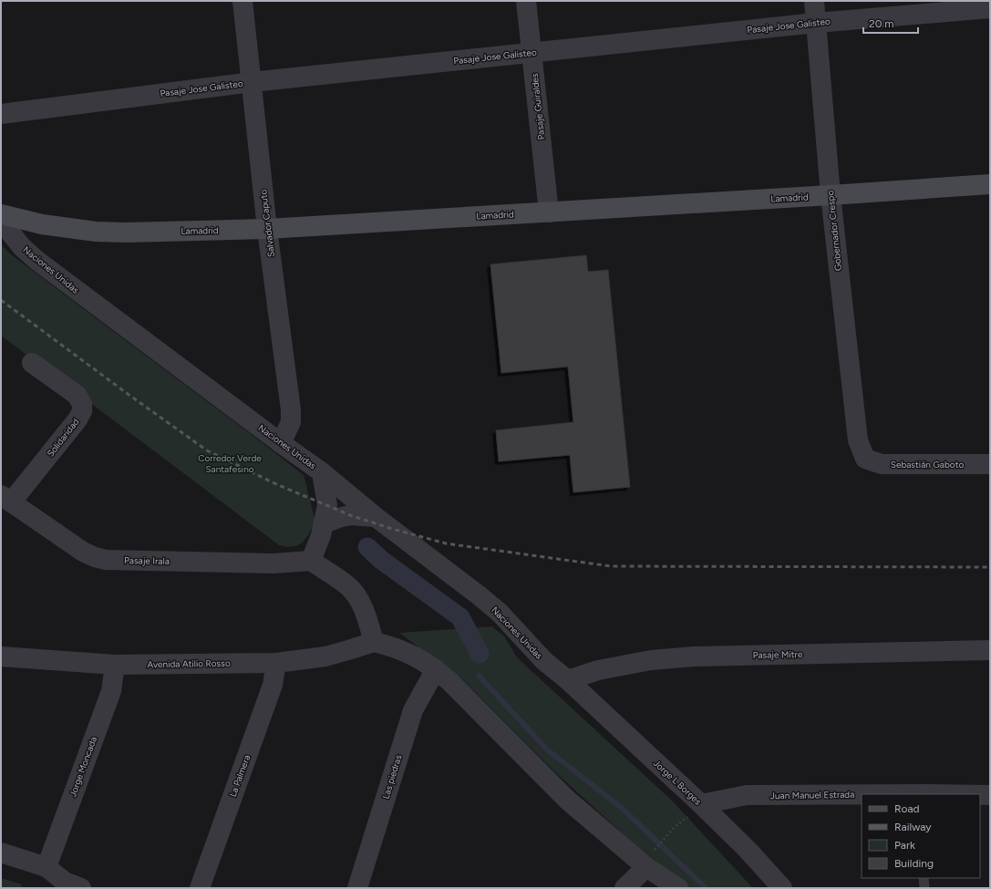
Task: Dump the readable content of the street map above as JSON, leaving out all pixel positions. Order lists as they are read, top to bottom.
{
  "streets": {
    "street": [
      "Pasaje Jose Galisteo",
      "Pasaje Guiraldes",
      "Lamadrid",
      "Salvador Caputo",
      "Gobernador Crespo",
      "Naciones Unidas",
      "Solidaridad",
      "Sebastián Gaboto",
      "Pasaje Irala",
      "Pasaje Mitre",
      "Avenida Atilio Rosso",
      "Jorge Moncada",
      "La Palmera",
      "Las piedras",
      "Jorge L Borges",
      "Juan Manuel Estrada"
    ]
  },
  "crossings": [
    ["Pasaje Jose Galisteo", "Pasaje Guiraldes"],
    ["Pasaje Jose Galisteo", "Salvador Caputo"],
    ["Pasaje Jose Galisteo", "Gobernador Crespo"],
    ["Pasaje Guiraldes", "Lamadrid"],
    ["Lamadrid", "Salvador Caputo"],
    ["Lamadrid", "Gobernador Crespo"],
    ["Salvador Caputo", "Naciones Unidas"],
    ["Gobernador Crespo", "Sebastián Gaboto"],
    ["Naciones Unidas", "Pasaje Mitre"],
    ["Naciones Unidas", "Jorge L Borges"],
    ["Solidaridad", "Pasaje Irala"],
    ["Pasaje Mitre", "Jorge L Borges"],
    ["Avenida Atilio Rosso", "Jorge Moncada"],
    ["Avenida Atilio Rosso", "La Palmera"],
    ["Jorge L Borges", "Juan Manuel Estrada"]
  ],
  "parks": ["Corredor Verde Santafesino"],
  "legend": [
    "Road",
    "Railway",
    "Park",
    "Building"
  ],
  "scale_bar": "20 m"
}
